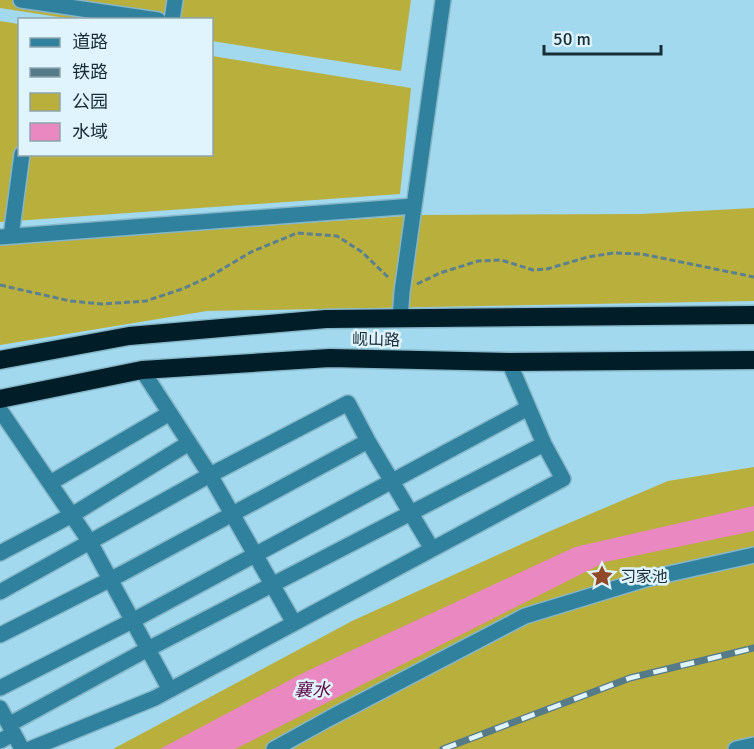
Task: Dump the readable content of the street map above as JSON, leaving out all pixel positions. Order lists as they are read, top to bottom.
{
  "streets": {
    "highway": ["岘山路"]
  },
  "water": ["襄水"],
  "places": {
    "place": ["习家池"]
  },
  "legend": [
    "道路",
    "铁路",
    "公园",
    "水域"
  ],
  "scale_bar": "50 m"
}
